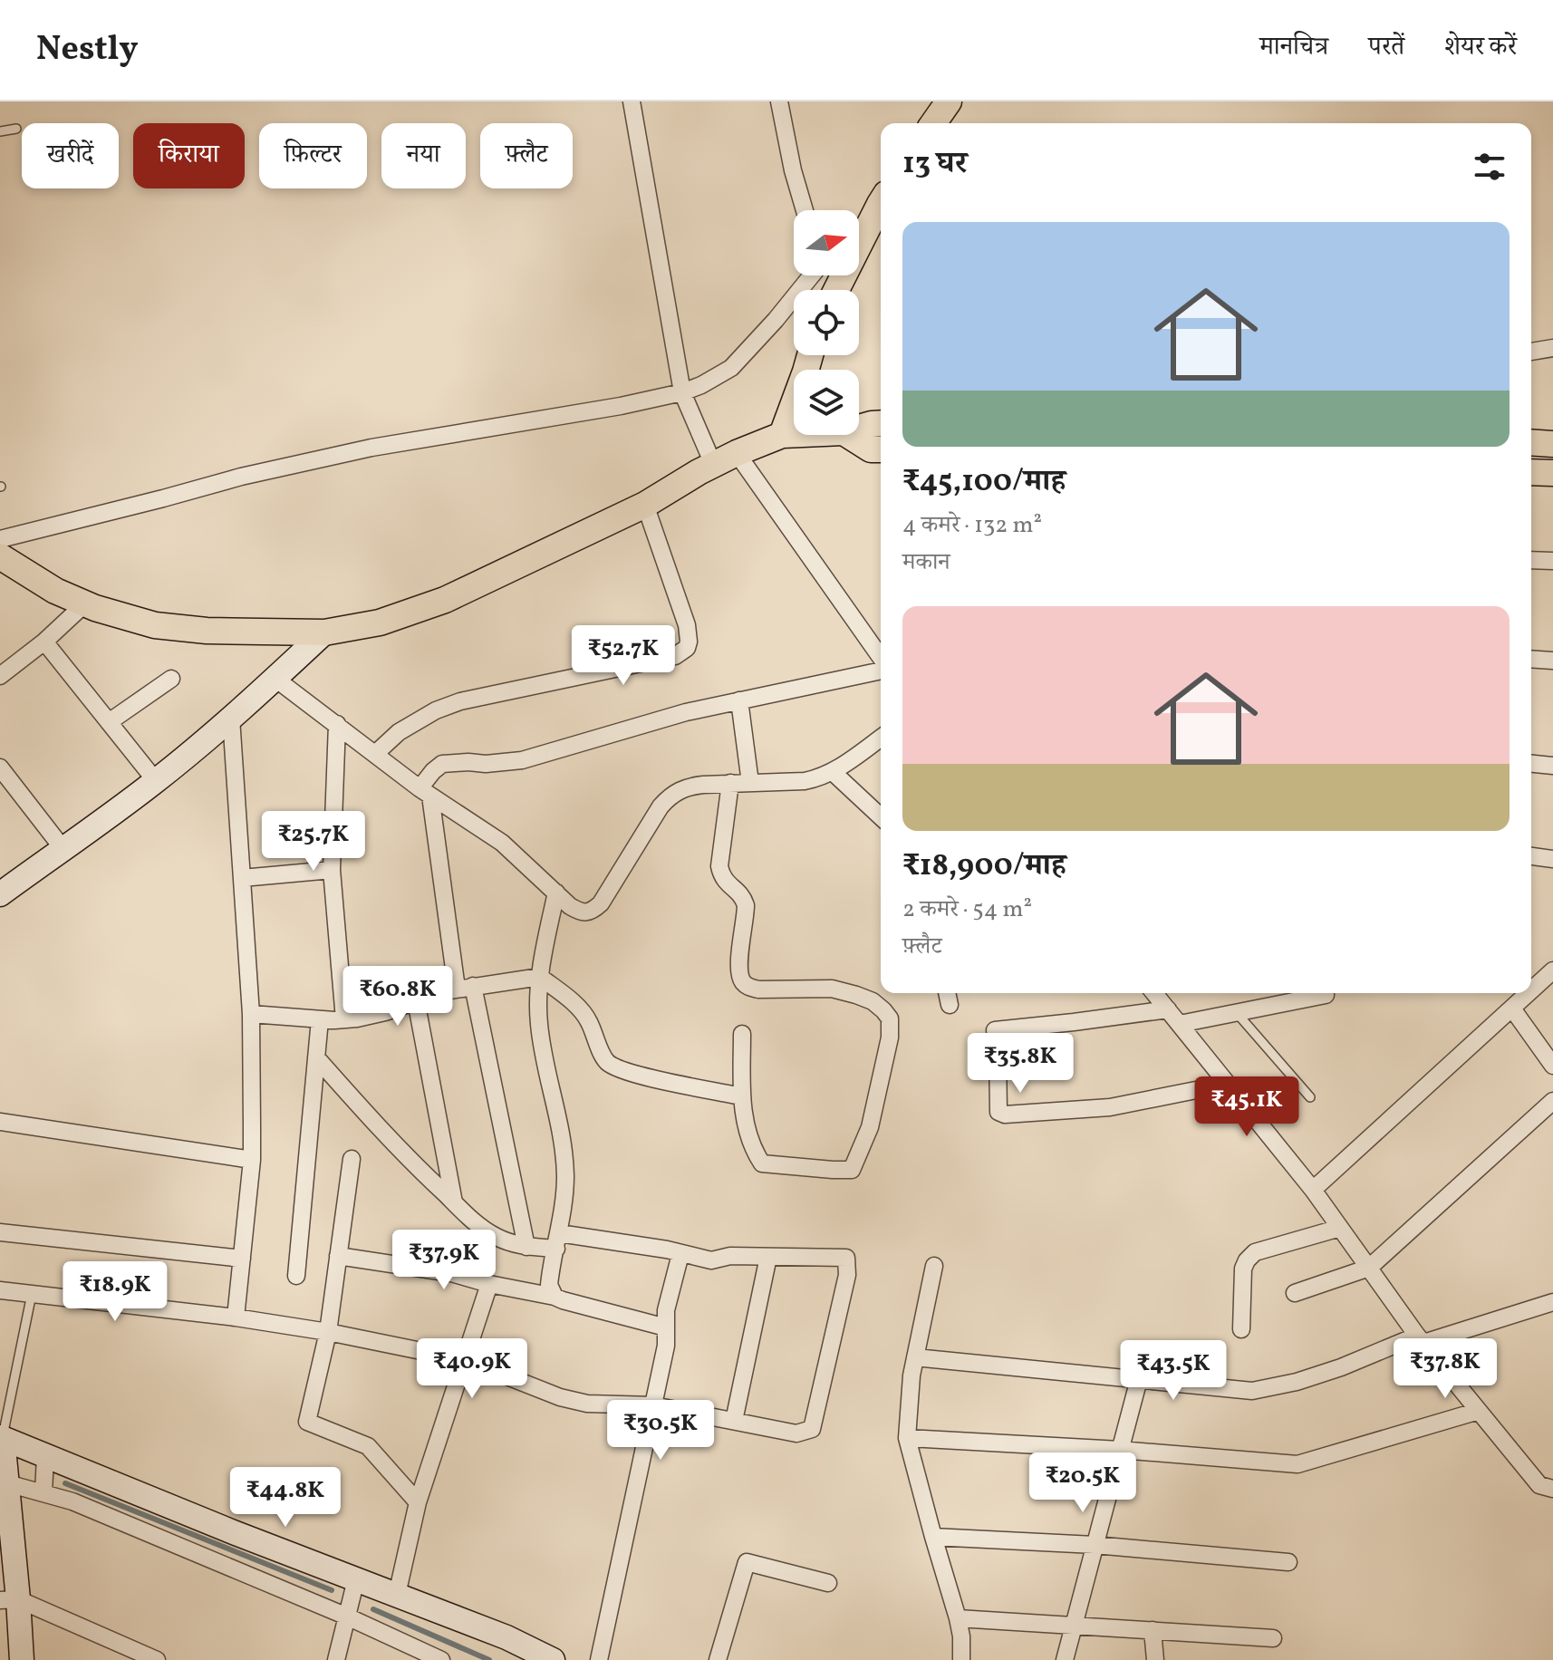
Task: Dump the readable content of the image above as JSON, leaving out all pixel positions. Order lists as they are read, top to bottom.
{
  "north": "right",
  "page": {
    "header": "Nestly",
    "nav": ["मानचित्र", "परतें", "शेयर करें"],
    "chip": [
      "खरीदें",
      "किराया",
      "फ़िल्टर",
      "नया",
      "फ़्लैट"
    ],
    "heading": "13 घर",
    "list": [
      {
        "name": "₹45,100/माह",
        "note": "4 कमरे · 132 m² · मकान"
      },
      {
        "name": "₹18,900/माह",
        "note": "2 कमरे · 54 m² · फ़्लैट"
      }
    ],
    "price": [
      "₹52.7K",
      "₹25.7K",
      "₹60.8K",
      "₹35.8K",
      "₹45.1K",
      "₹37.9K",
      "₹18.9K",
      "₹40.9K",
      "₹37.8K",
      "₹43.5K",
      "₹30.5K",
      "₹20.5K",
      "₹44.8K"
    ]
  }
}
